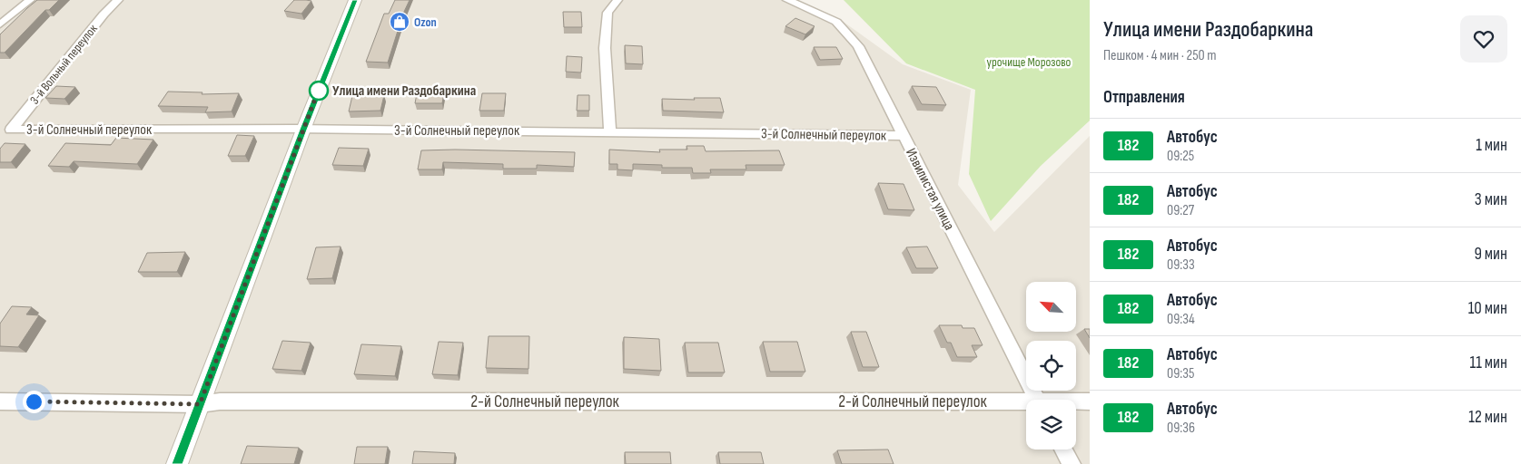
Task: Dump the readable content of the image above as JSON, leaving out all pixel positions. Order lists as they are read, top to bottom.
{
  "streets": {
    "street": [
      "3-й Вольный переулок",
      "3-й Солнечный переулок",
      "Извилистая улица",
      "2-й Солнечный переулок"
    ]
  },
  "crossings": [
    ["3-й Вольный переулок", "3-й Солнечный переулок"],
    ["3-й Солнечный переулок", "Извилистая улица"]
  ],
  "parks": ["урочище Морозово"],
  "places": {
    "shop": ["Ozon"],
    "other": ["Улица имени Раздобаркина"]
  },
  "lines": ["bus line 182"],
  "north": "top left",
  "page": {
    "heading": [
      ["Улица имени Раздобаркина", "Пешком · 4 мин · 250 m"],
      "Отправления"
    ],
    "list": [
      {
        "mark": "182",
        "name": "Автобус",
        "note": "09:25",
        "value": "1 мин"
      },
      {
        "mark": "182",
        "name": "Автобус",
        "note": "09:27",
        "value": "3 мин"
      },
      {
        "mark": "182",
        "name": "Автобус",
        "note": "09:33",
        "value": "9 мин"
      },
      {
        "mark": "182",
        "name": "Автобус",
        "note": "09:34",
        "value": "10 мин"
      },
      {
        "mark": "182",
        "name": "Автобус",
        "note": "09:35",
        "value": "11 мин"
      },
      {
        "mark": "182",
        "name": "Автобус",
        "note": "09:36",
        "value": "12 мин"
      }
    ]
  }
}
